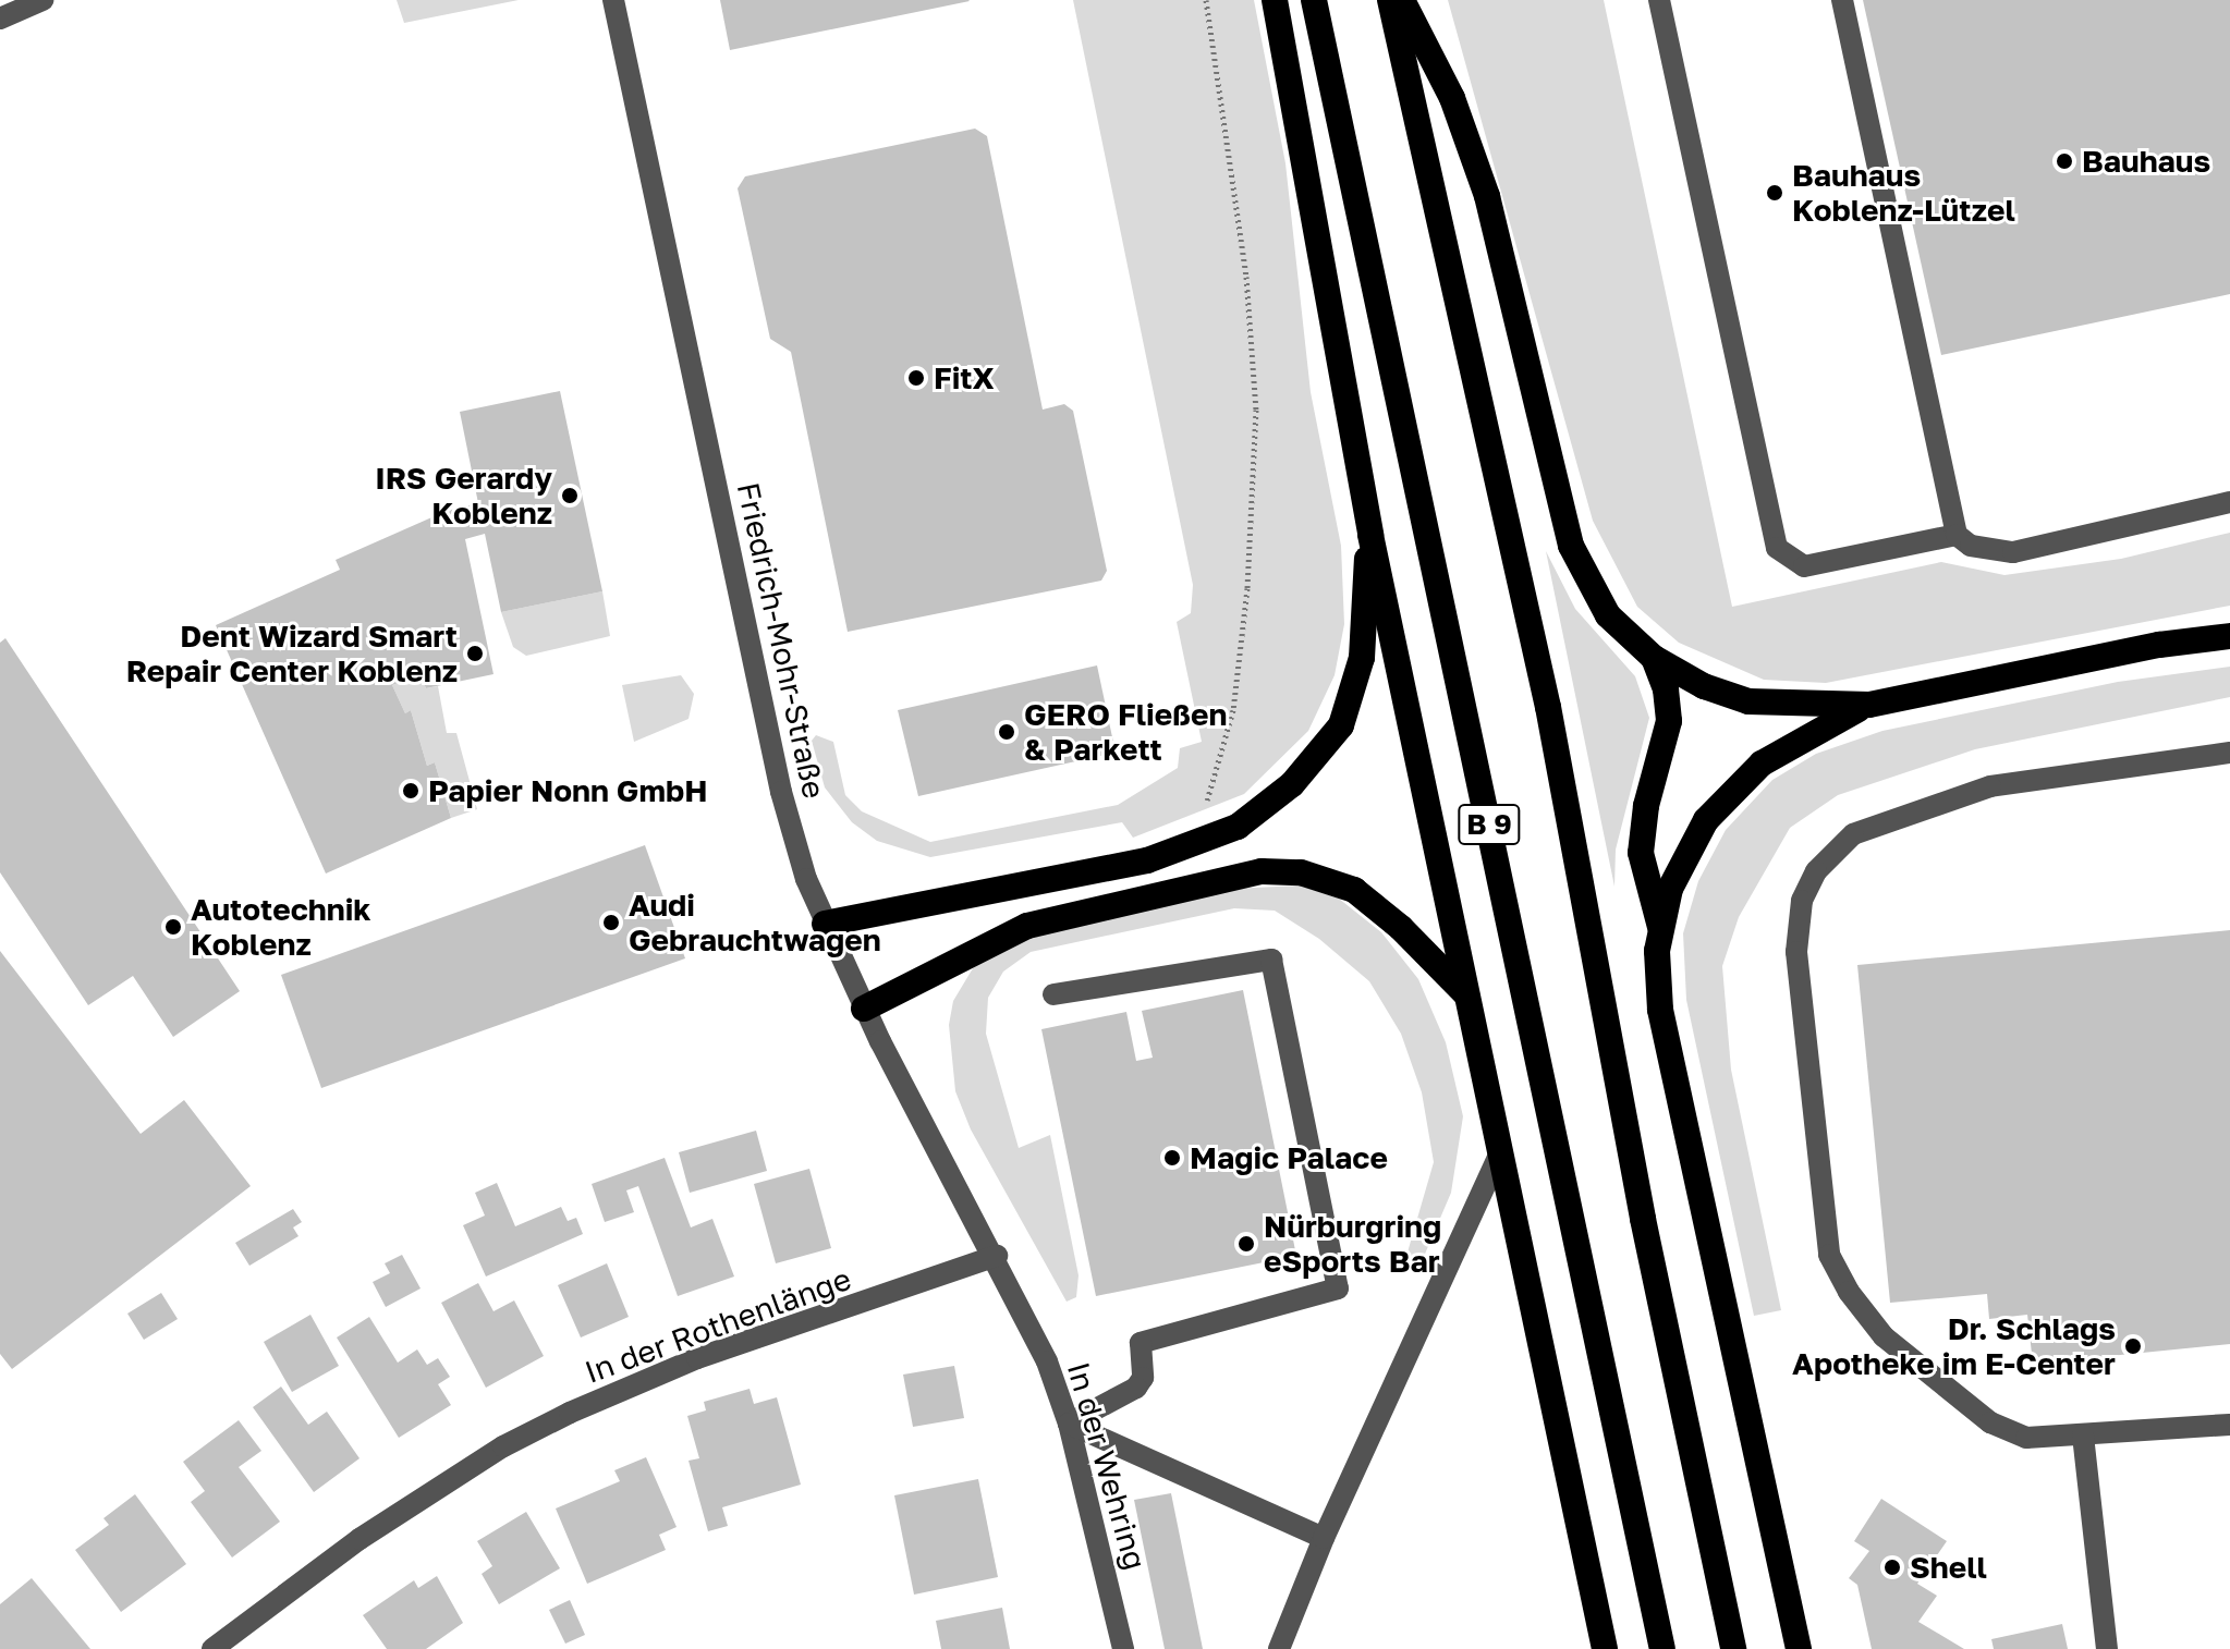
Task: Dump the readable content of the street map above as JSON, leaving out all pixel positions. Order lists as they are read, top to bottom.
{
  "streets": {
    "highway": ["B 9"],
    "street": ["Friedrich-Mohr-Straße", "In der Rothenlänge", "In der Wehring"]
  },
  "crossings": [
    ["Friedrich-Mohr-Straße", "In der Rothenlänge"],
    ["Friedrich-Mohr-Straße", "In der Wehring"],
    ["In der Rothenlänge", "In der Wehring"]
  ],
  "places": [
    "Bauhaus",
    "Bauhaus Koblenz-Lützel",
    "FitX",
    "IRS Gerardy Koblenz",
    "Dent Wizard Smart Repair Center Koblenz",
    "GERO Fließen & Parkett",
    "Papier Nonn GmbH",
    "Audi Gebrauchtwagen",
    "Autotechnik Koblenz",
    "Magic Palace",
    "Nürburgring eSports Bar",
    "Dr. Schlags Apotheke im E-Center",
    "Shell"
  ]
}
